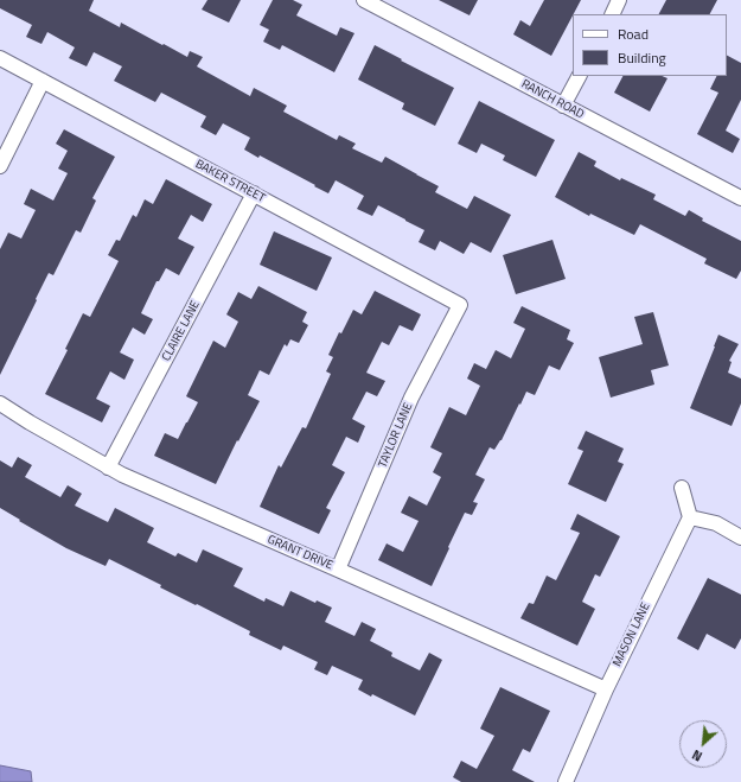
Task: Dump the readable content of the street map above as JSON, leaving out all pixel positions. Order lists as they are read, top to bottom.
{
  "streets": {
    "street": [
      "RANCH ROAD",
      "BAKER STREET",
      "CLAIRE LANE",
      "TAYLOR LANE",
      "GRANT DRIVE",
      "MASON LANE"
    ]
  },
  "crossings": [
    ["BAKER STREET", "CLAIRE LANE"],
    ["BAKER STREET", "TAYLOR LANE"],
    ["CLAIRE LANE", "GRANT DRIVE"],
    ["TAYLOR LANE", "GRANT DRIVE"],
    ["GRANT DRIVE", "MASON LANE"]
  ],
  "legend": ["Road", "Building"],
  "north": "bottom left"
}
